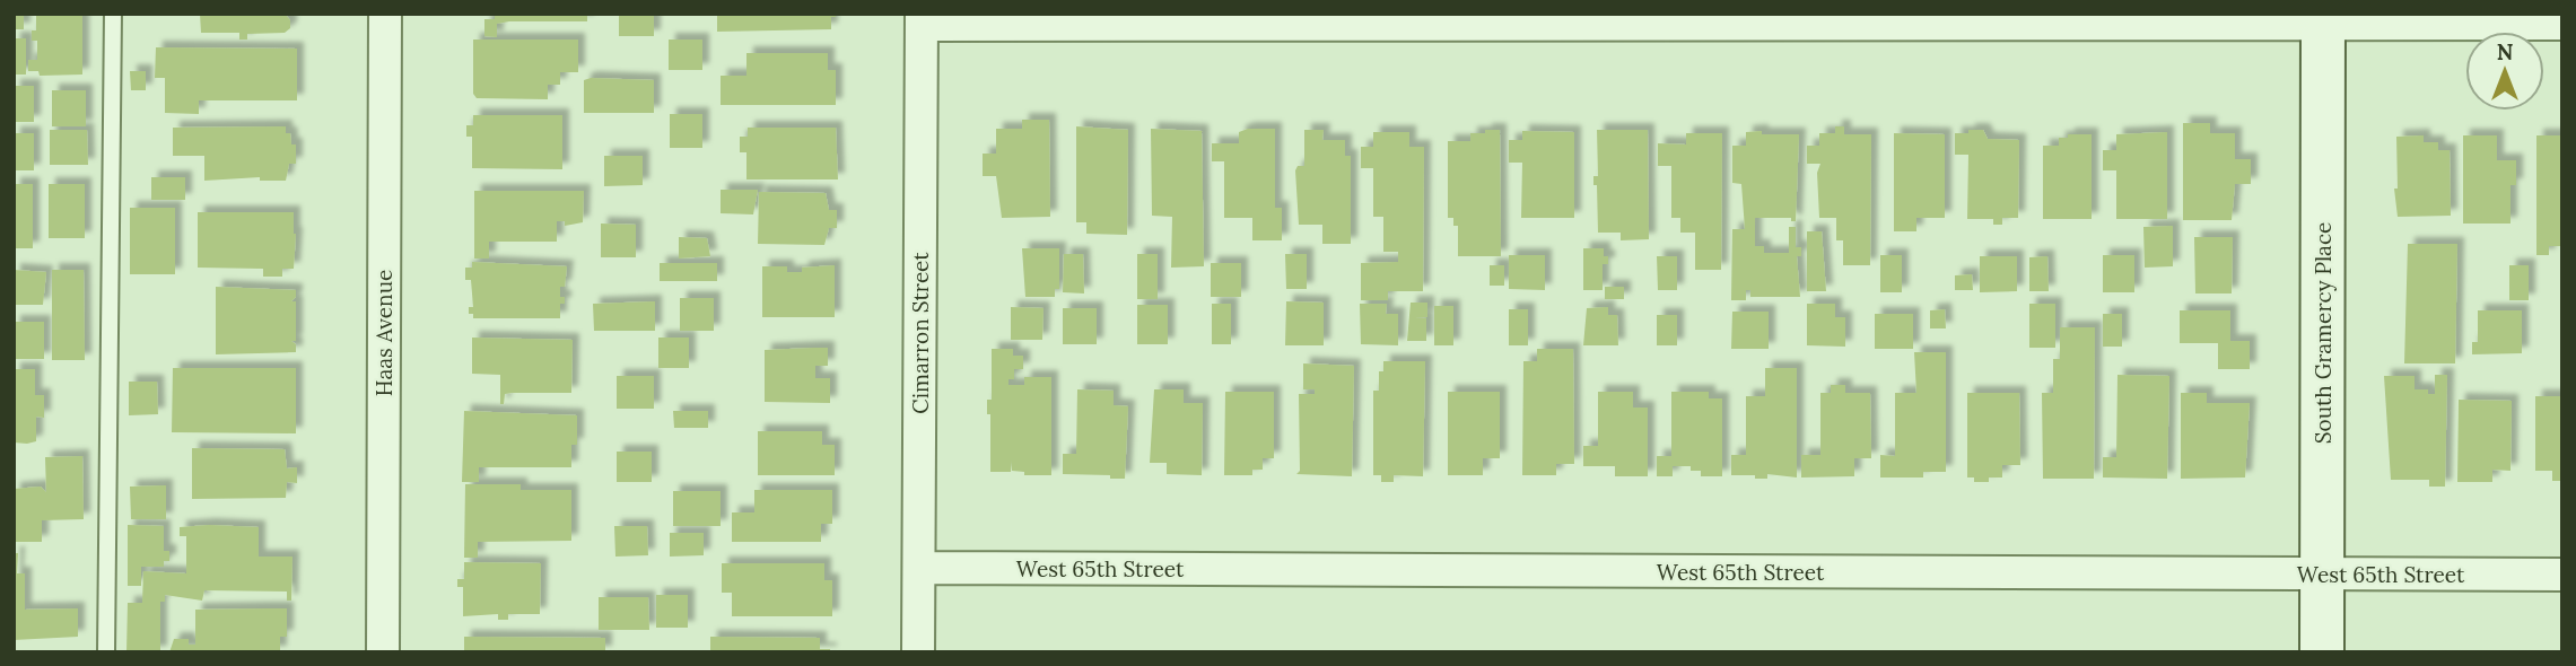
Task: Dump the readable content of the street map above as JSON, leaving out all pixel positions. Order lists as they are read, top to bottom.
{
  "streets": {
    "street": [
      "Haas Avenue",
      "Cimarron Street",
      "South Gramercy Place",
      "West 65th Street"
    ]
  },
  "crossings": [
    ["Cimarron Street", "West 65th Street"],
    ["South Gramercy Place", "West 65th Street"]
  ],
  "north": "top"
}
